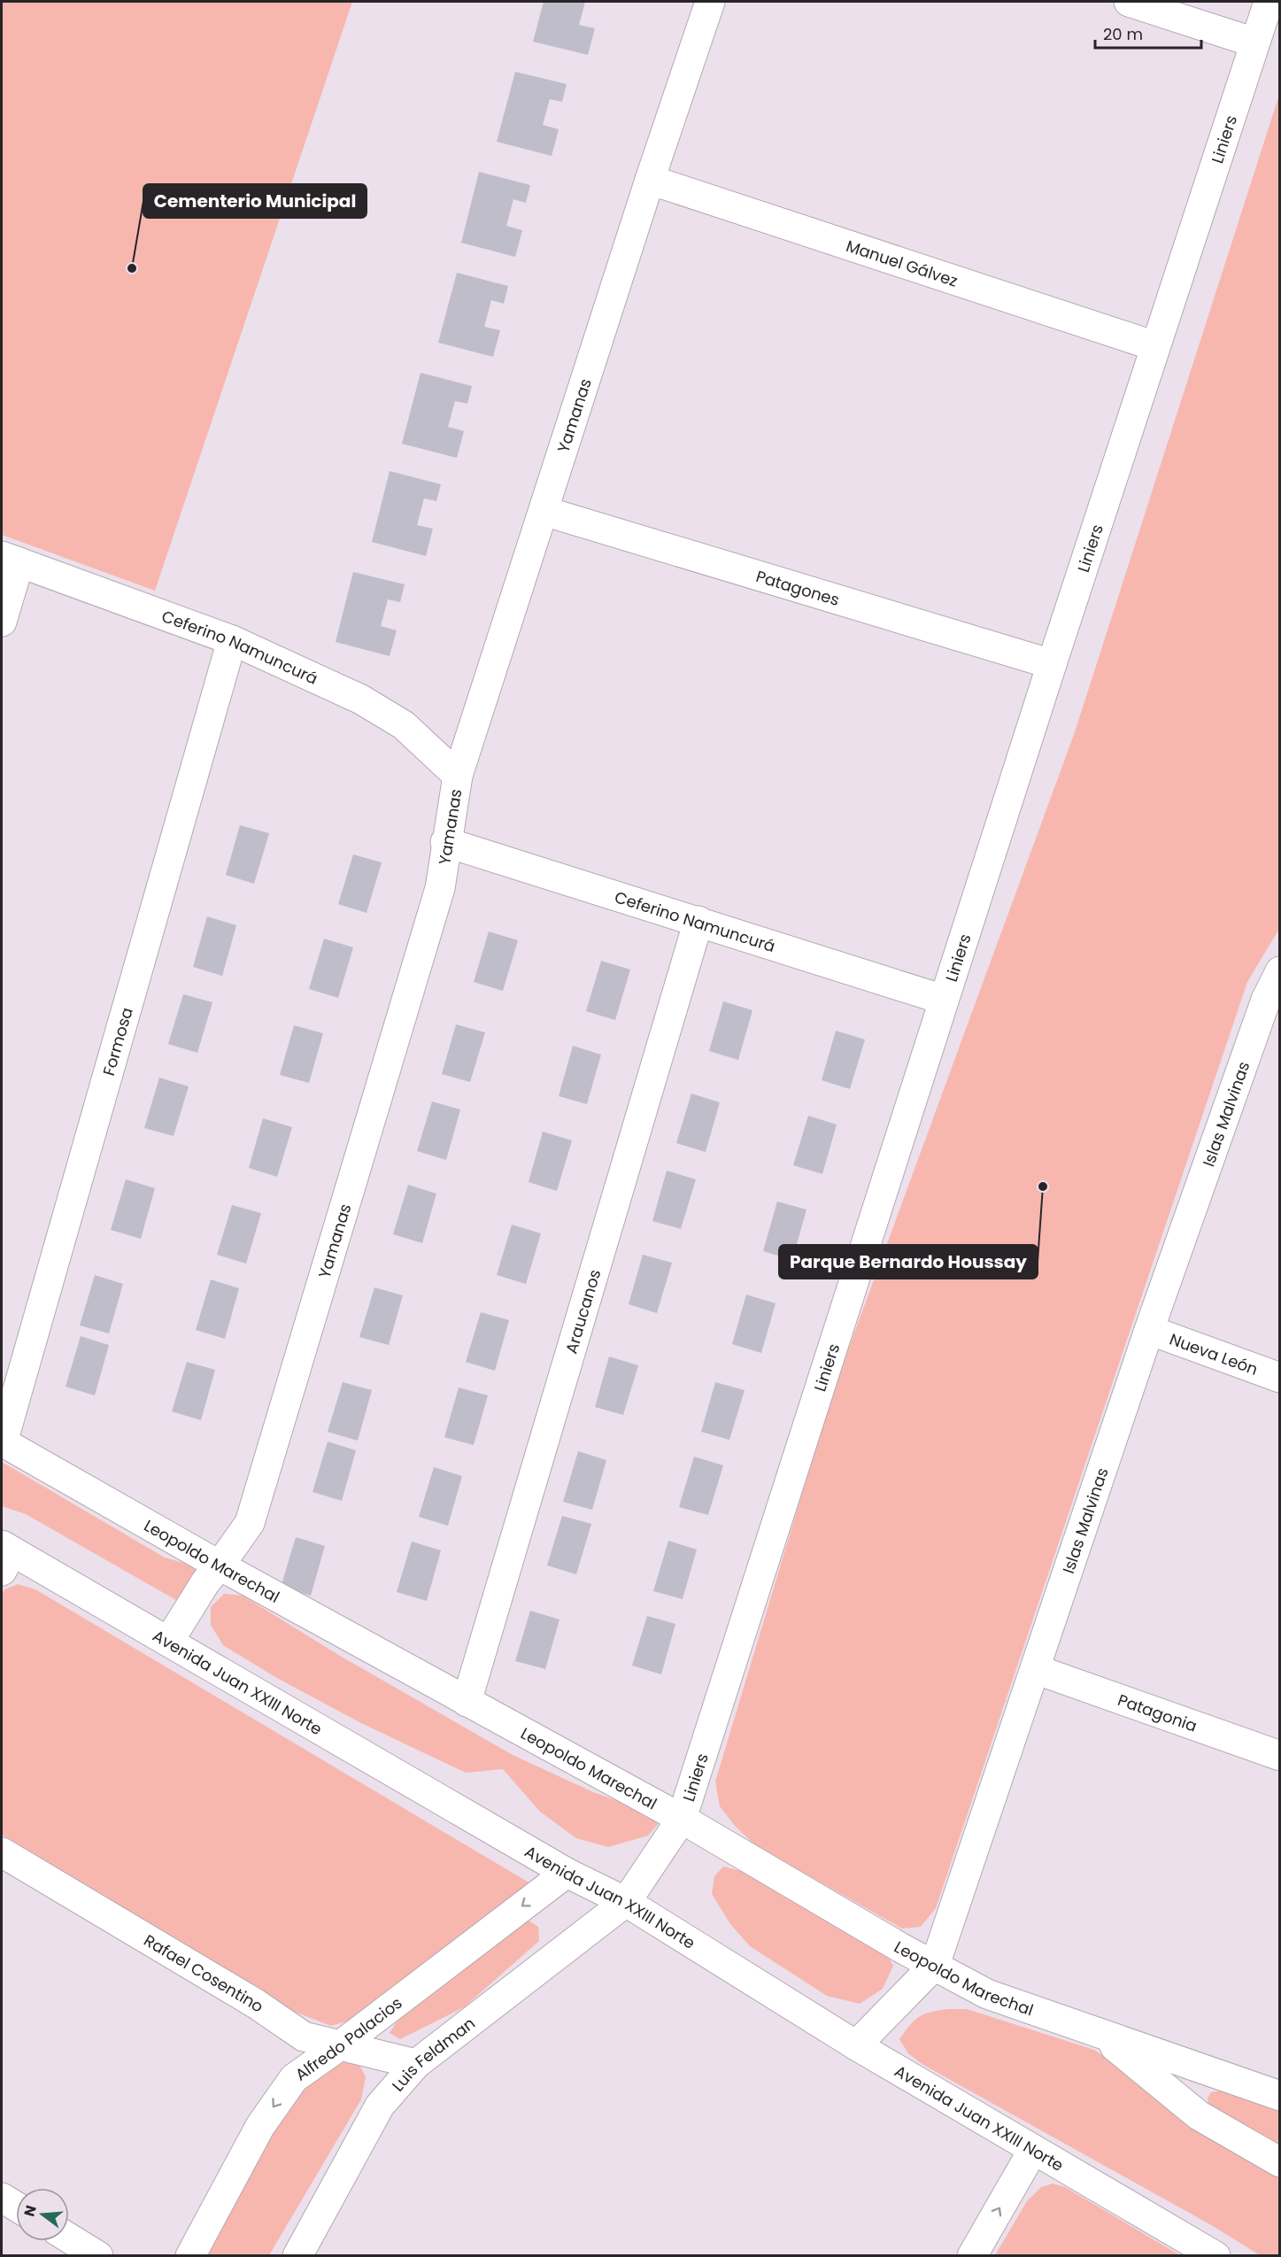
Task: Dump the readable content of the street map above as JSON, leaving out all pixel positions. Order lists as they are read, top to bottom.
{
  "streets": {
    "street": [
      "Liniers",
      "Manuel Gálvez",
      "Yamanas",
      "Patagones",
      "Ceferino Namuncurá",
      "Formosa",
      "Islas Malvinas",
      "Araucanos",
      "Nueva León",
      "Leopoldo Marechal",
      "Avenida Juan XXIII Norte",
      "Patagonia",
      "Rafael Cosentino",
      "Alfredo Palacios",
      "Luis Feldman"
    ]
  },
  "crossings": [
    ["Liniers", "Manuel Gálvez"],
    ["Liniers", "Patagones"],
    ["Liniers", "Ceferino Namuncurá"],
    ["Liniers", "Leopoldo Marechal"],
    ["Liniers", "Avenida Juan XXIII Norte"],
    ["Liniers", "Luis Feldman"],
    ["Manuel Gálvez", "Yamanas"],
    ["Yamanas", "Patagones"],
    ["Yamanas", "Ceferino Namuncurá"],
    ["Yamanas", "Leopoldo Marechal"],
    ["Yamanas", "Avenida Juan XXIII Norte"],
    ["Ceferino Namuncurá", "Formosa"],
    ["Ceferino Namuncurá", "Araucanos"],
    ["Formosa", "Leopoldo Marechal"],
    ["Islas Malvinas", "Nueva León"],
    ["Islas Malvinas", "Leopoldo Marechal"],
    ["Islas Malvinas", "Avenida Juan XXIII Norte"],
    ["Islas Malvinas", "Patagonia"],
    ["Araucanos", "Leopoldo Marechal"],
    ["Avenida Juan XXIII Norte", "Alfredo Palacios"],
    ["Avenida Juan XXIII Norte", "Luis Feldman"],
    ["Rafael Cosentino", "Alfredo Palacios"],
    ["Rafael Cosentino", "Luis Feldman"]
  ],
  "one_way": ["Alfredo Palacios"],
  "places": ["Cementerio Municipal", "Parque Bernardo Houssay"],
  "scale_bar": "20 m",
  "north": "left"
}
